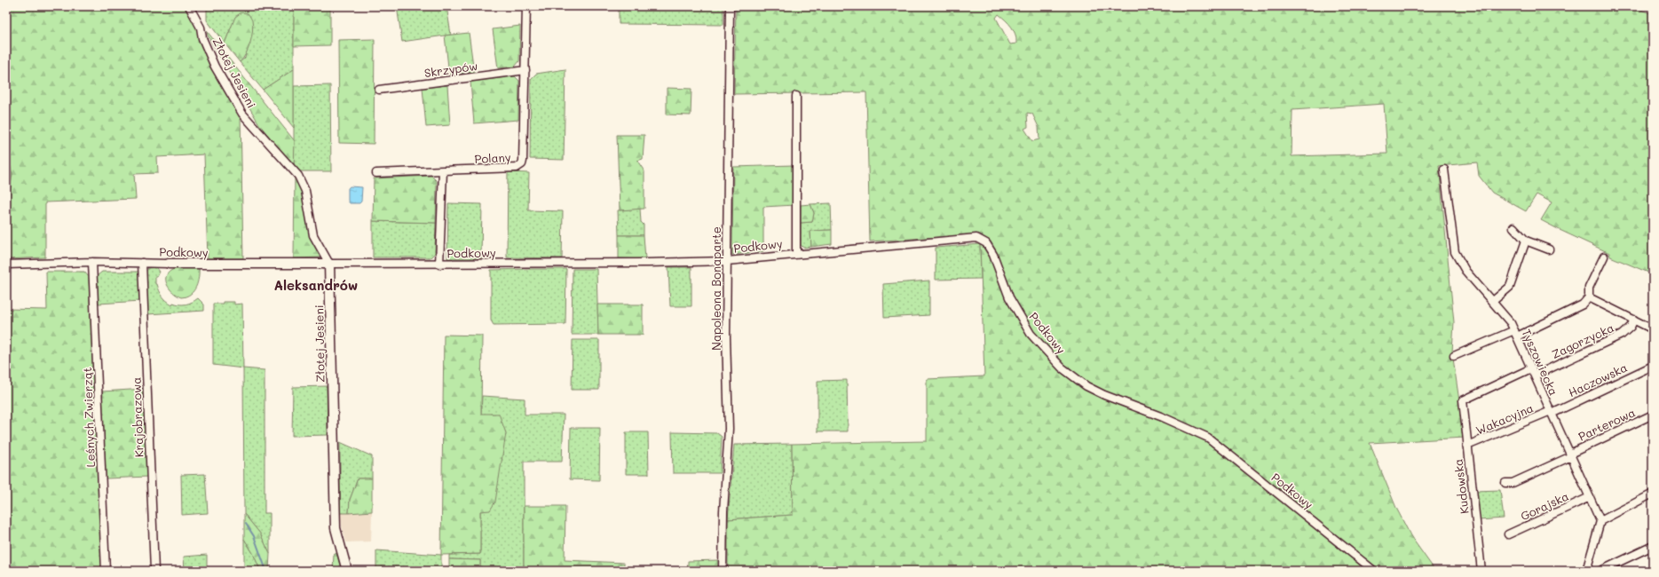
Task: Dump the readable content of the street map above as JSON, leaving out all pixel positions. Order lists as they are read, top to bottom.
{
  "streets": {
    "street": [
      "Skrzypów",
      "Złotej Jesieni",
      "Polany",
      "Podkowy",
      "Napoleona Bonaparte",
      "Zagorzycka",
      "Tyszowiecka",
      "Haczowska",
      "Leśnych Zwierząt",
      "Krajobrazowa",
      "Wakacyjna",
      "Parterowa",
      "Kudowska",
      "Gorajska"
    ]
  },
  "crossings": [
    ["Skrzypów", "Polany"],
    ["Złotej Jesieni", "Podkowy"],
    ["Podkowy", "Napoleona Bonaparte"],
    ["Podkowy", "Leśnych Zwierząt"],
    ["Podkowy", "Krajobrazowa"],
    ["Zagorzycka", "Tyszowiecka"],
    ["Tyszowiecka", "Haczowska"],
    ["Tyszowiecka", "Wakacyjna"],
    ["Tyszowiecka", "Parterowa"],
    ["Tyszowiecka", "Kudowska"],
    ["Tyszowiecka", "Gorajska"],
    ["Haczowska", "Wakacyjna"],
    ["Wakacyjna", "Kudowska"]
  ],
  "districts": ["Aleksandrów"]
}
